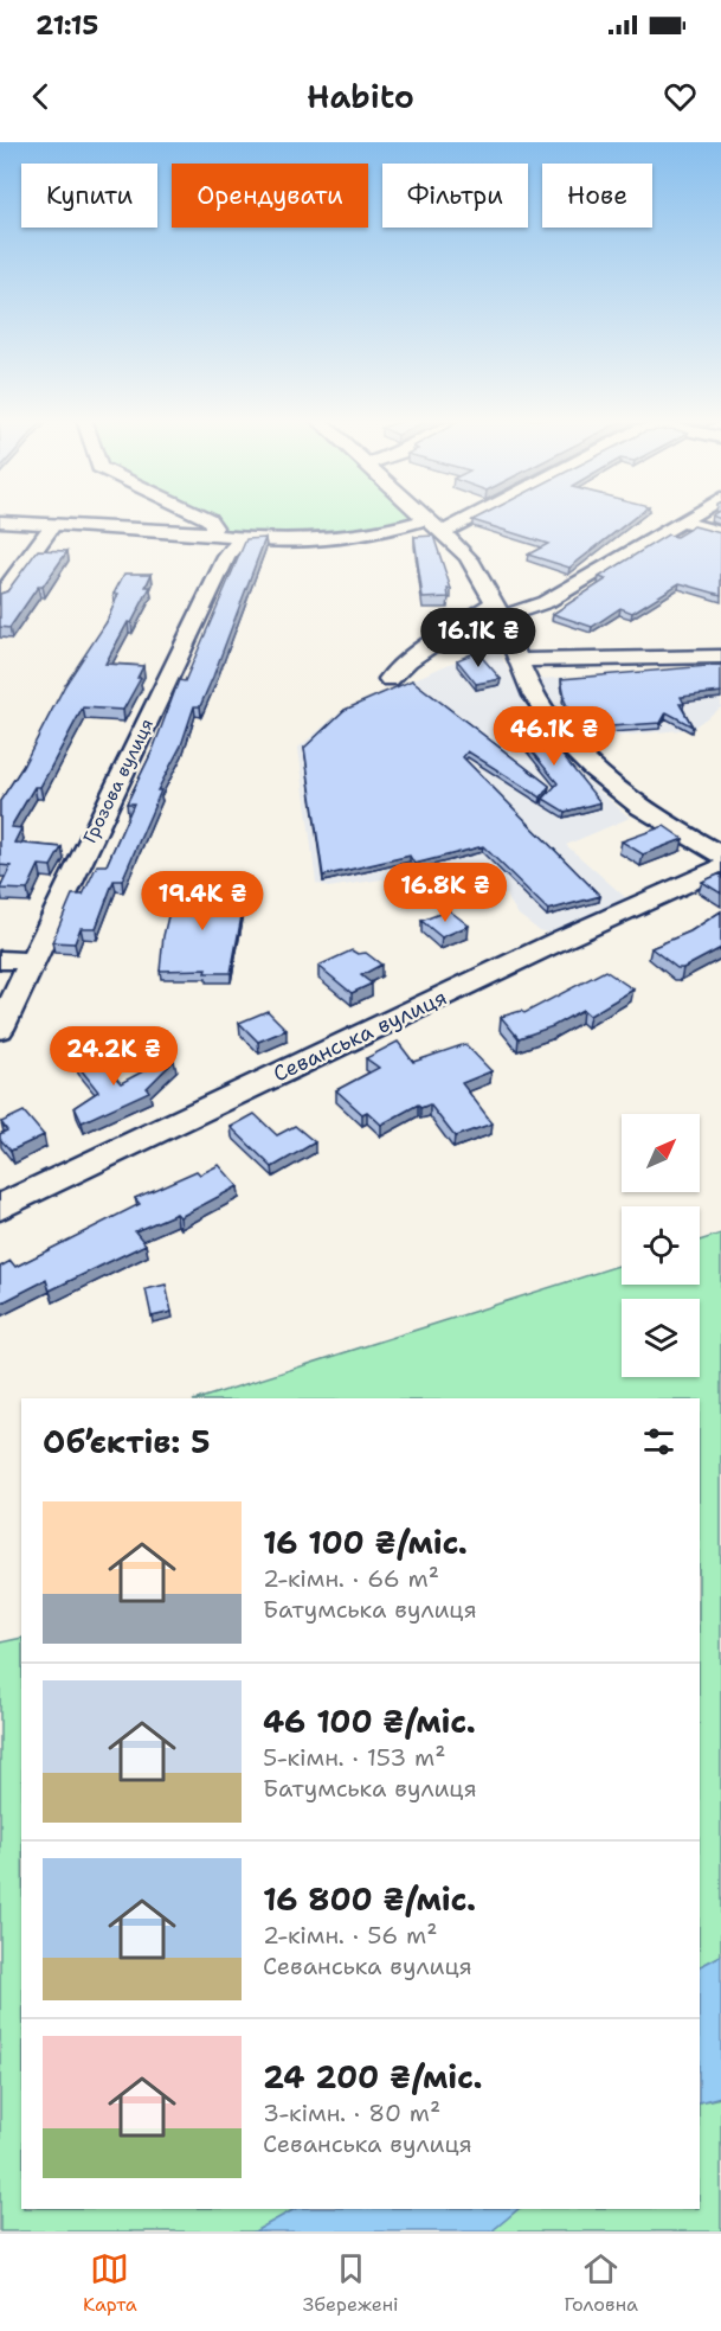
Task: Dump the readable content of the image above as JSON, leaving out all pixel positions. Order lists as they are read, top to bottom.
{
  "streets": {
    "street": ["Грозова вулиця", "Севанська вулиця"]
  },
  "north": "top right",
  "page": {
    "status": "21:15",
    "header": "Habito",
    "chip": [
      "Купити",
      "Орендувати",
      "Фільтри",
      "Нове"
    ],
    "price": [
      "16.1K ₴",
      "46.1K ₴",
      "16.8K ₴",
      "19.4K ₴",
      "24.2K ₴"
    ],
    "heading": "Об’єктів: 5",
    "list": [
      {
        "name": "16 100 ₴/міс.",
        "note": "2-кімн. · 66 m² · Батумська вулиця"
      },
      {
        "name": "46 100 ₴/міс.",
        "note": "5-кімн. · 153 m² · Батумська вулиця"
      },
      {
        "name": "16 800 ₴/міс.",
        "note": "2-кімн. · 56 m² · Севанська вулиця"
      },
      {
        "name": "24 200 ₴/міс.",
        "note": "3-кімн. · 80 m² · Севанська вулиця"
      }
    ],
    "tabs": ["Карта", "Збережені", "Головна"]
  }
}
